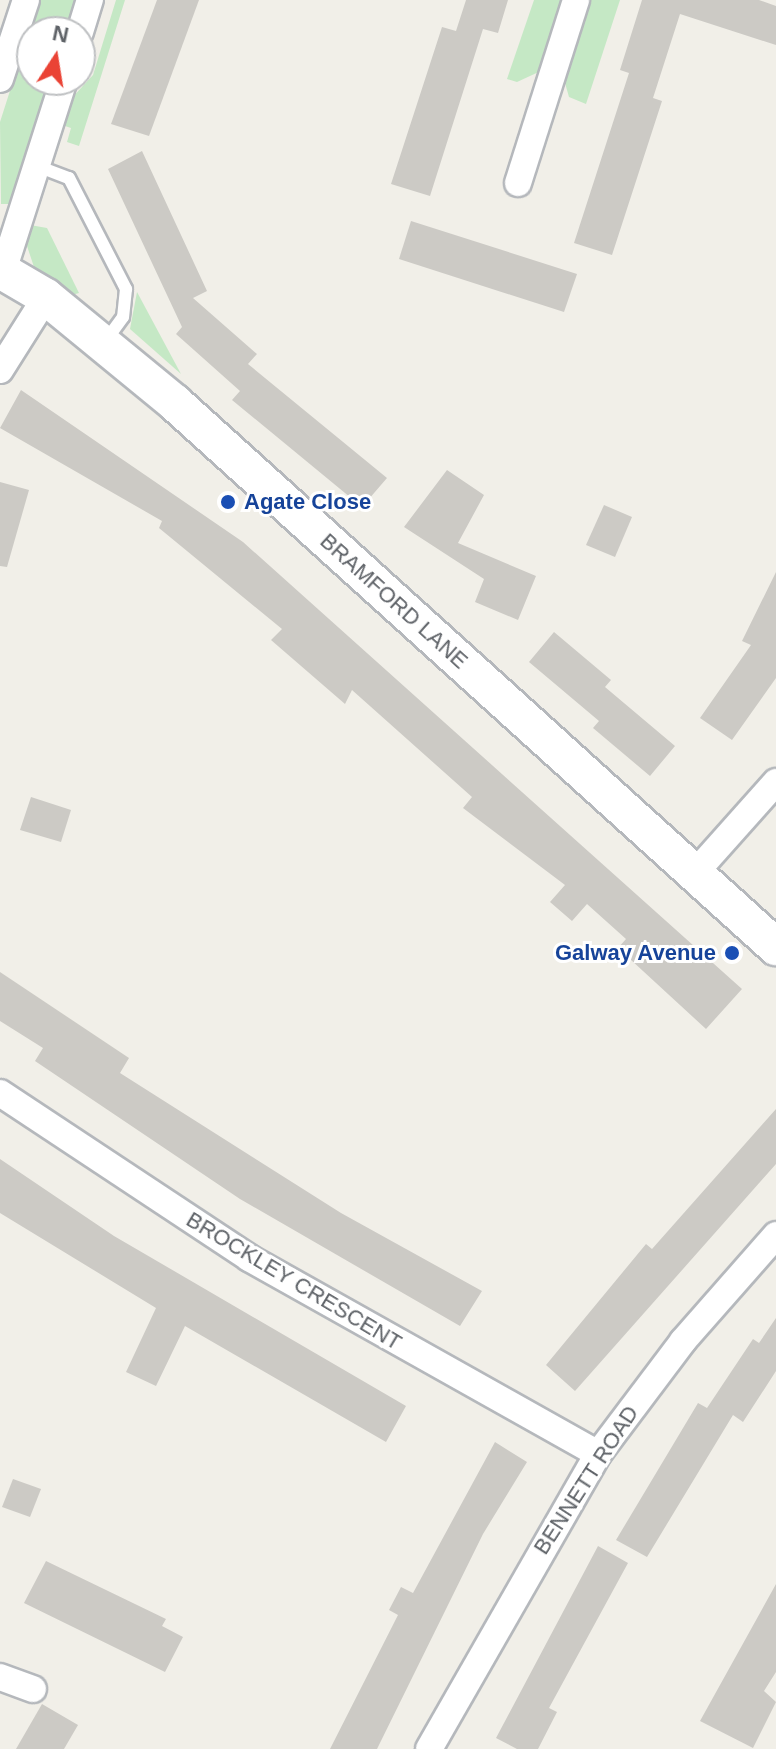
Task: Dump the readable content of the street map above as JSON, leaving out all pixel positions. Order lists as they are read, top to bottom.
{
  "streets": {
    "street": ["BRAMFORD LANE", "BROCKLEY CRESCENT", "BENNETT ROAD"]
  },
  "crossings": [
    ["BROCKLEY CRESCENT", "BENNETT ROAD"]
  ],
  "places": ["Agate Close", "Galway Avenue"],
  "north": "top"
}
